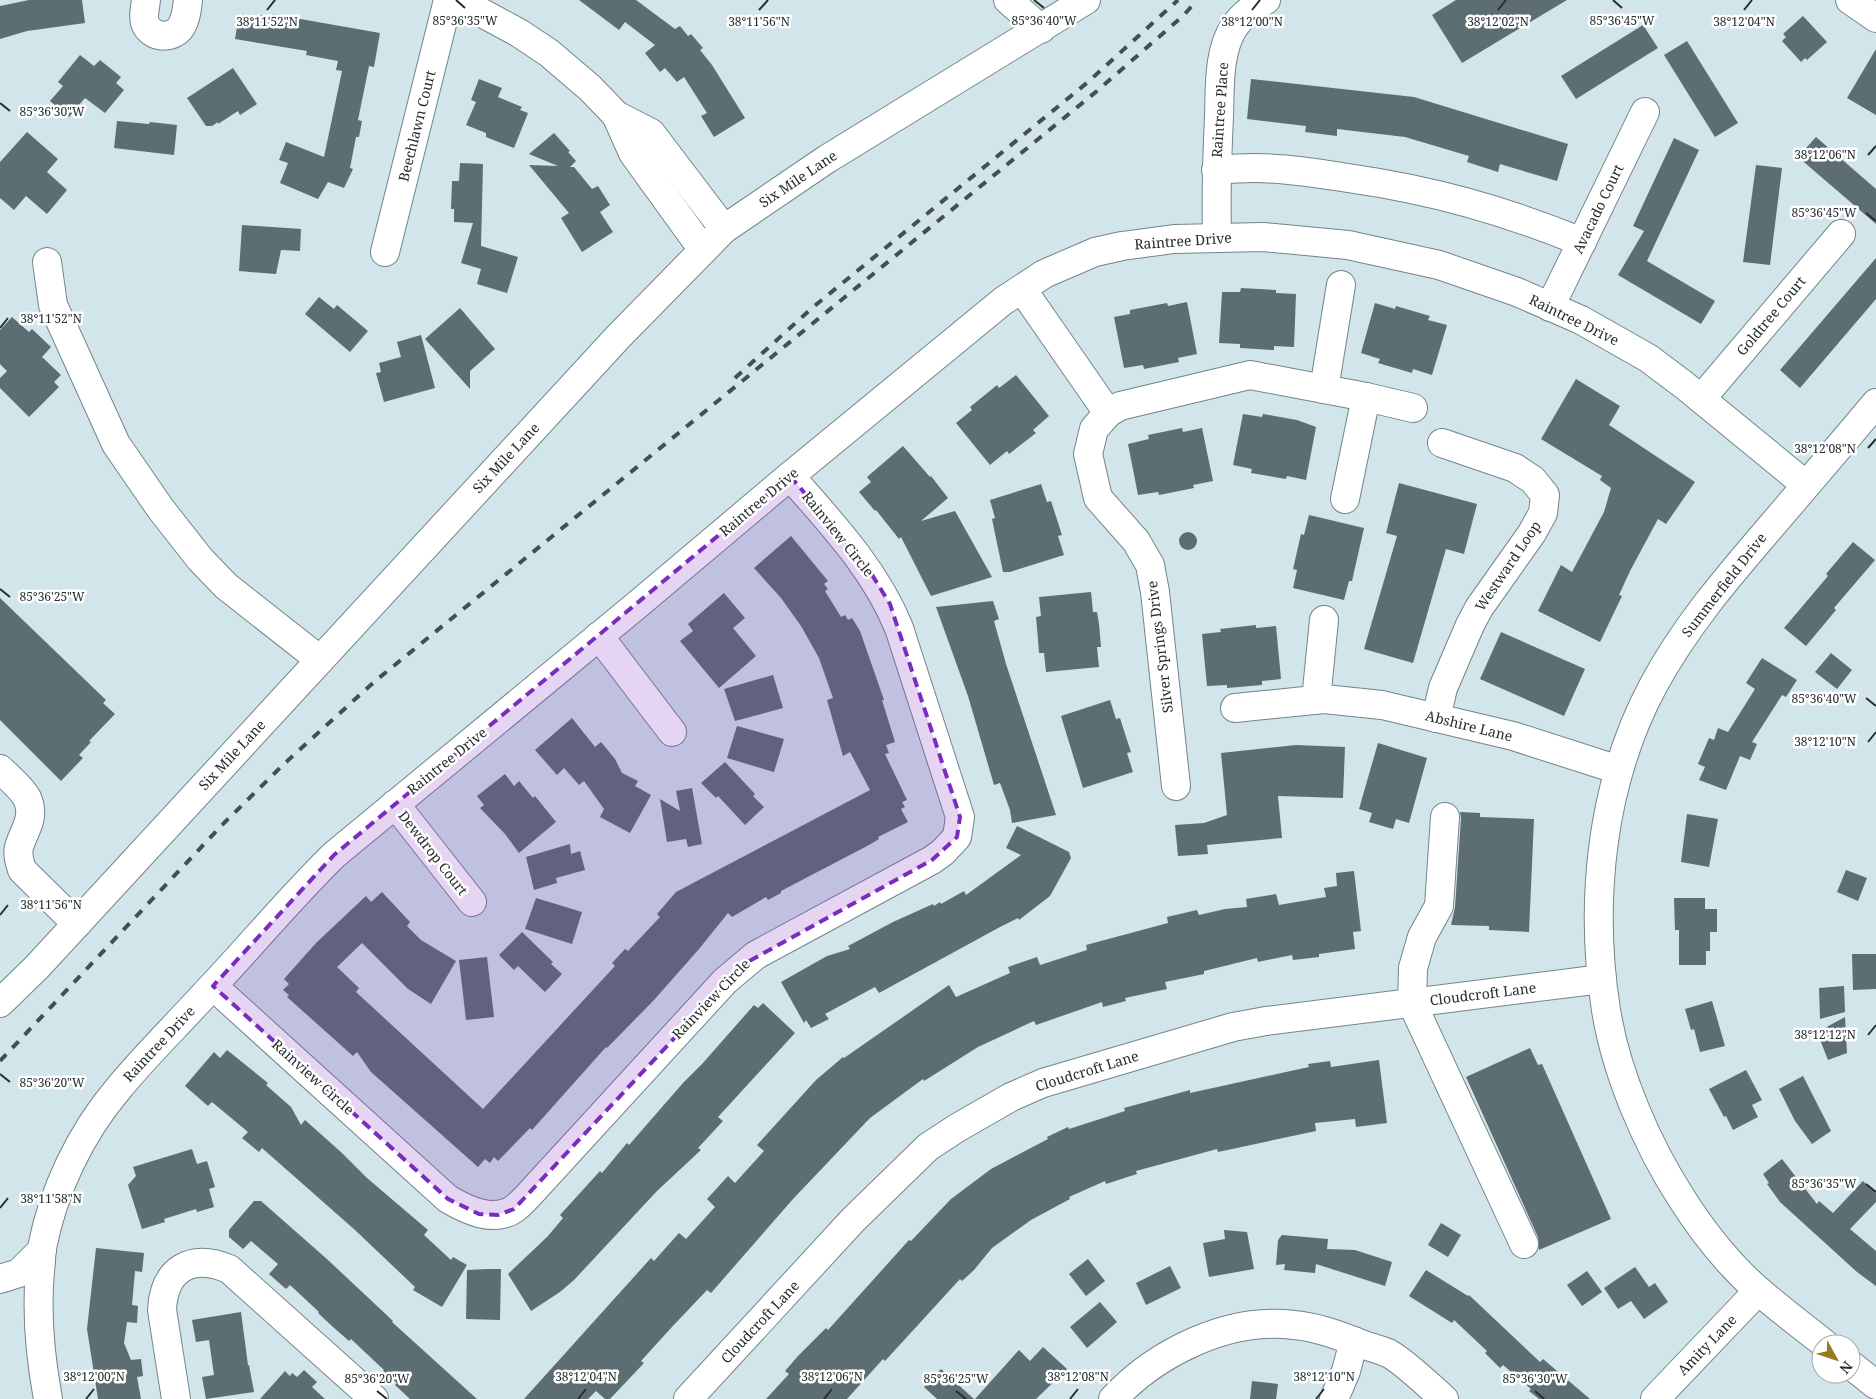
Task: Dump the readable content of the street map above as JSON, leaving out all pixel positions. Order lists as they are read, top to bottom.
{
  "streets": {
    "street": [
      "Raintree Place",
      "Beechlawn Court",
      "Six Mile Lane",
      "Avacado Court",
      "Raintree Drive",
      "Goldtree Court",
      "Rainview Circle",
      "Westward Loop",
      "Summerfield Drive",
      "Silver Springs Drive",
      "Abshire Lane",
      "Dewdrop Court",
      "Cloudcroft Lane",
      "Amity Lane"
    ]
  },
  "crossings": [
    ["Raintree Place", "Raintree Drive"],
    ["Avacado Court", "Raintree Drive"],
    ["Raintree Drive", "Goldtree Court"],
    ["Raintree Drive", "Rainview Circle"],
    ["Raintree Drive", "Summerfield Drive"],
    ["Raintree Drive", "Dewdrop Court"],
    ["Westward Loop", "Abshire Lane"],
    ["Summerfield Drive", "Abshire Lane"],
    ["Summerfield Drive", "Cloudcroft Lane"],
    ["Summerfield Drive", "Amity Lane"]
  ],
  "north": "bottom right",
  "coordinates": [
    "85°36'35\"W",
    "85°36'40\"W",
    "85°36'45\"W",
    "38°11'52\"N",
    "38°11'56\"N",
    "38°12'00\"N",
    "38°12'02\"N",
    "38°12'04\"N",
    "85°36'30\"W",
    "38°12'06\"N",
    "38°12'08\"N",
    "85°36'25\"W",
    "38°12'10\"N",
    "38°12'12\"N",
    "85°36'20\"W",
    "38°11'58\"N"
  ]
}
